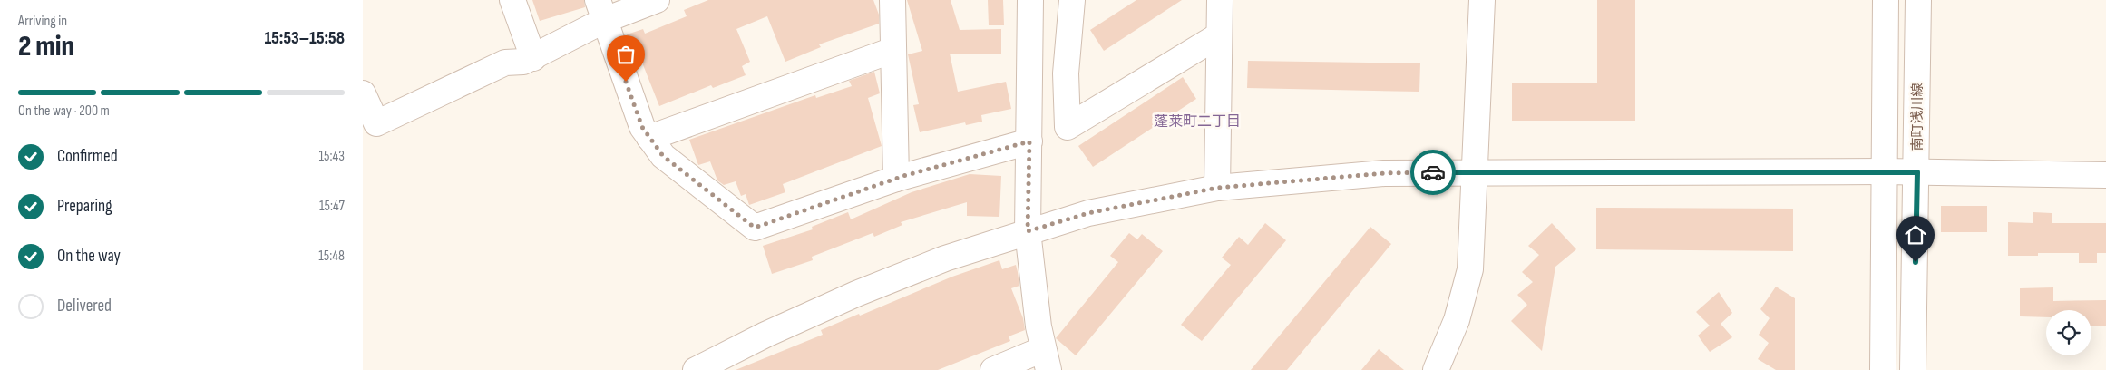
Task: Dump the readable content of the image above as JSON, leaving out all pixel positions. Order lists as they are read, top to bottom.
{
  "streets": {
    "street": ["南町浅川線"]
  },
  "districts": ["蓬莱町二丁目"],
  "page": {
    "heading": ["2 min", "Arriving in", "15:53–15:58"],
    "bar": "On the way · 200 m",
    "list": [
      ["Confirmed", "15:43"],
      ["Preparing", "15:47"],
      ["On the way", "15:48"],
      "Delivered"
    ]
  }
}
